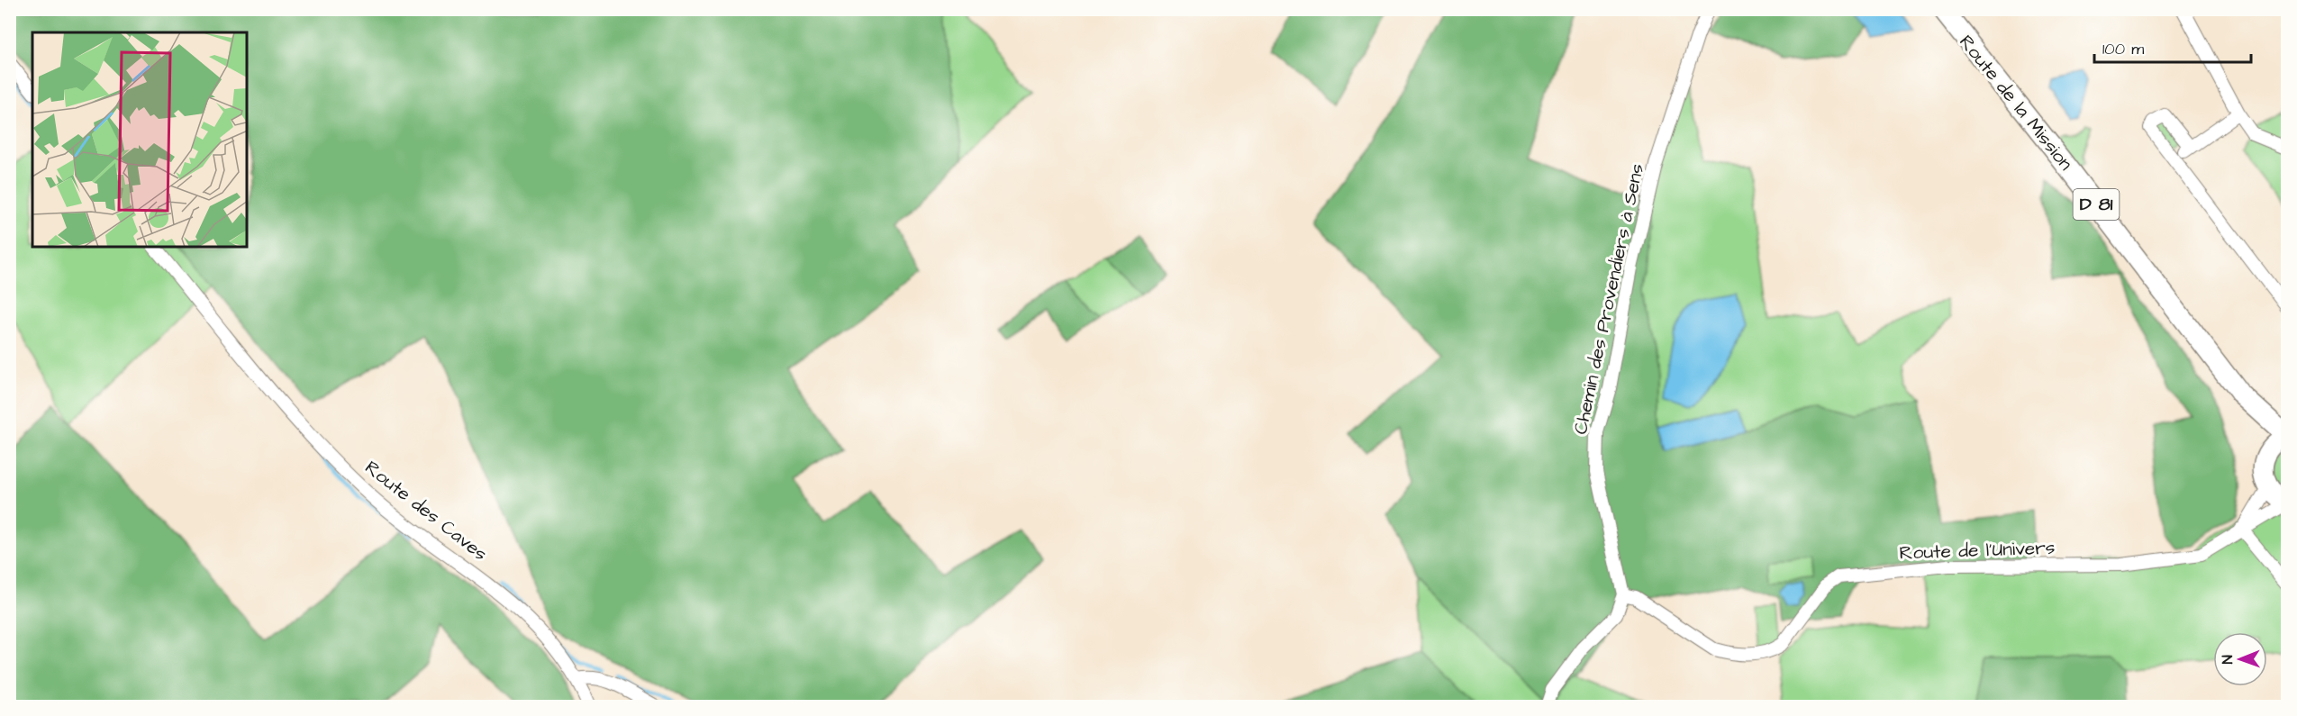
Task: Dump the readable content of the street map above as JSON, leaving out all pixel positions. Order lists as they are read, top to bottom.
{
  "streets": {
    "main road": ["Route de la Mission", "D 81"],
    "street": ["Chemin des Provendiers à Sens", "Route des Caves", "Route de l'Univers"]
  },
  "crossings": [
    ["Route de la Mission", "D 81"],
    ["Chemin des Provendiers à Sens", "Route de l'Univers"]
  ],
  "scale_bar": "100 m",
  "north": "left"
}
